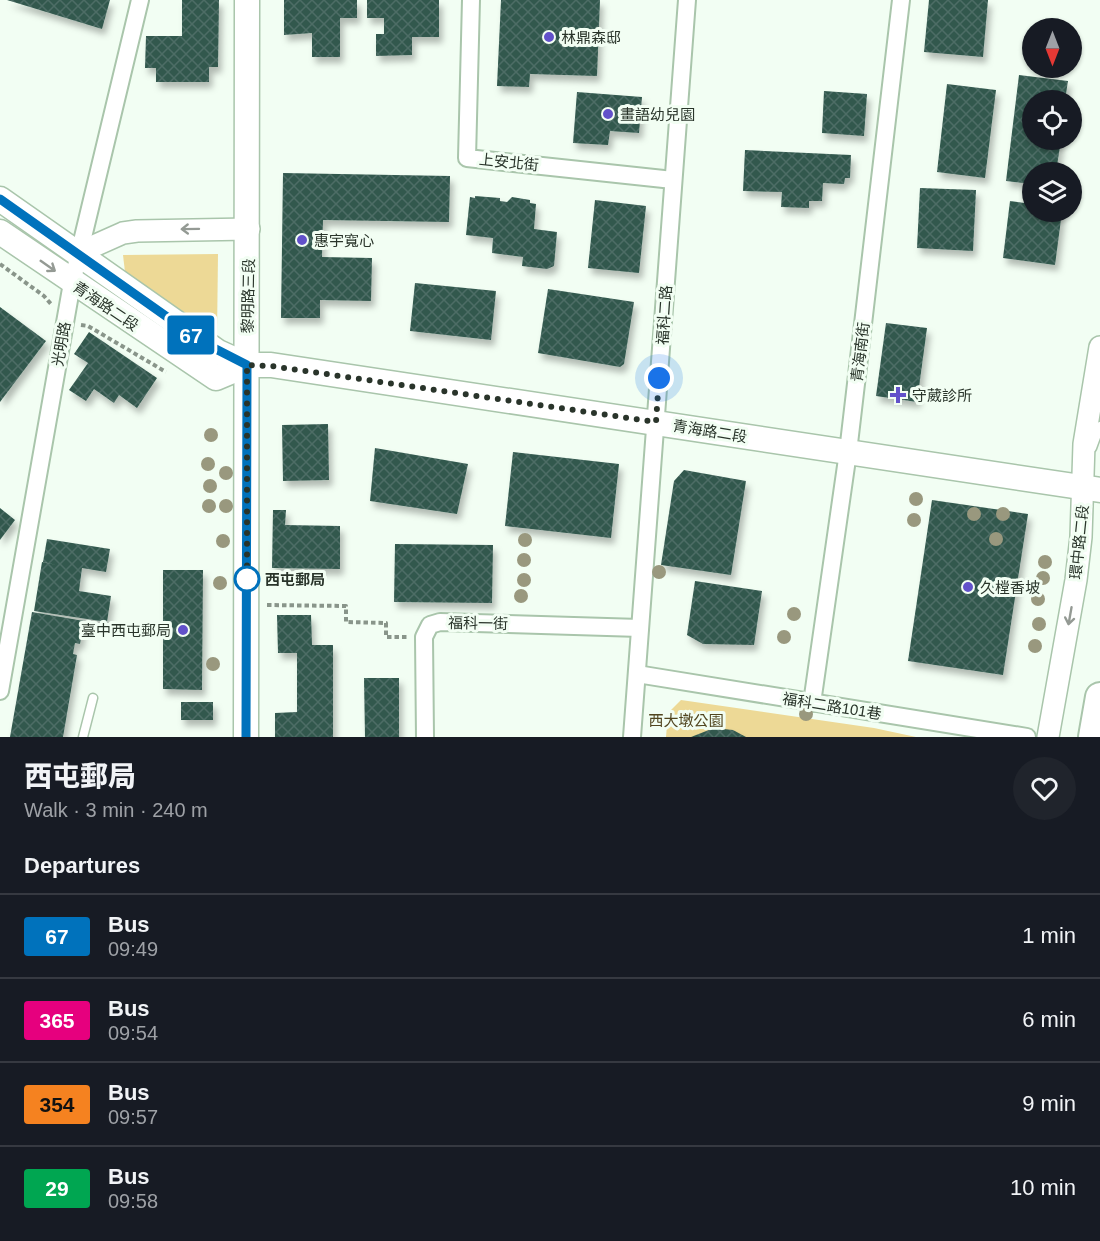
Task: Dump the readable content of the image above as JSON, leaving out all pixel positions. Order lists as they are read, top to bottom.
{
  "streets": {
    "main road": ["黎明路三段", "青海路二段"],
    "street": [
      "上安北街",
      "福科二路",
      "光明路",
      "青海南街",
      "環中路二段",
      "福科一街",
      "福科二路101巷"
    ]
  },
  "crossings": [
    ["上安北街", "福科二路"],
    ["黎明路三段", "青海路二段"],
    ["青海路二段", "福科二路"],
    ["青海路二段", "光明路"],
    ["青海路二段", "青海南街"],
    ["青海路二段", "環中路二段"],
    ["福科二路", "福科一街"],
    ["福科二路", "福科二路101巷"],
    ["青海南街", "福科二路101巷"]
  ],
  "one_way": ["環中路二段"],
  "parks": ["西大墩公園"],
  "places": {
    "other": [
      "林鼎森邸",
      "畫語幼兒園",
      "惠宇寬心",
      "西屯郵局",
      "久樘香坡",
      "臺中西屯郵局"
    ],
    "health": ["守葳診所"]
  },
  "lines": ["bus line 67"],
  "north": "bottom",
  "page": {
    "on_map": "67",
    "heading": [
      ["西屯郵局", "Walk · 3 min · 240 m"],
      "Departures"
    ],
    "list": [
      {
        "mark": "67",
        "name": "Bus",
        "note": "09:49",
        "value": "1 min"
      },
      {
        "mark": "365",
        "name": "Bus",
        "note": "09:54",
        "value": "6 min"
      },
      {
        "mark": "354",
        "name": "Bus",
        "note": "09:57",
        "value": "9 min"
      },
      {
        "mark": "29",
        "name": "Bus",
        "note": "09:58",
        "value": "10 min"
      }
    ]
  }
}
